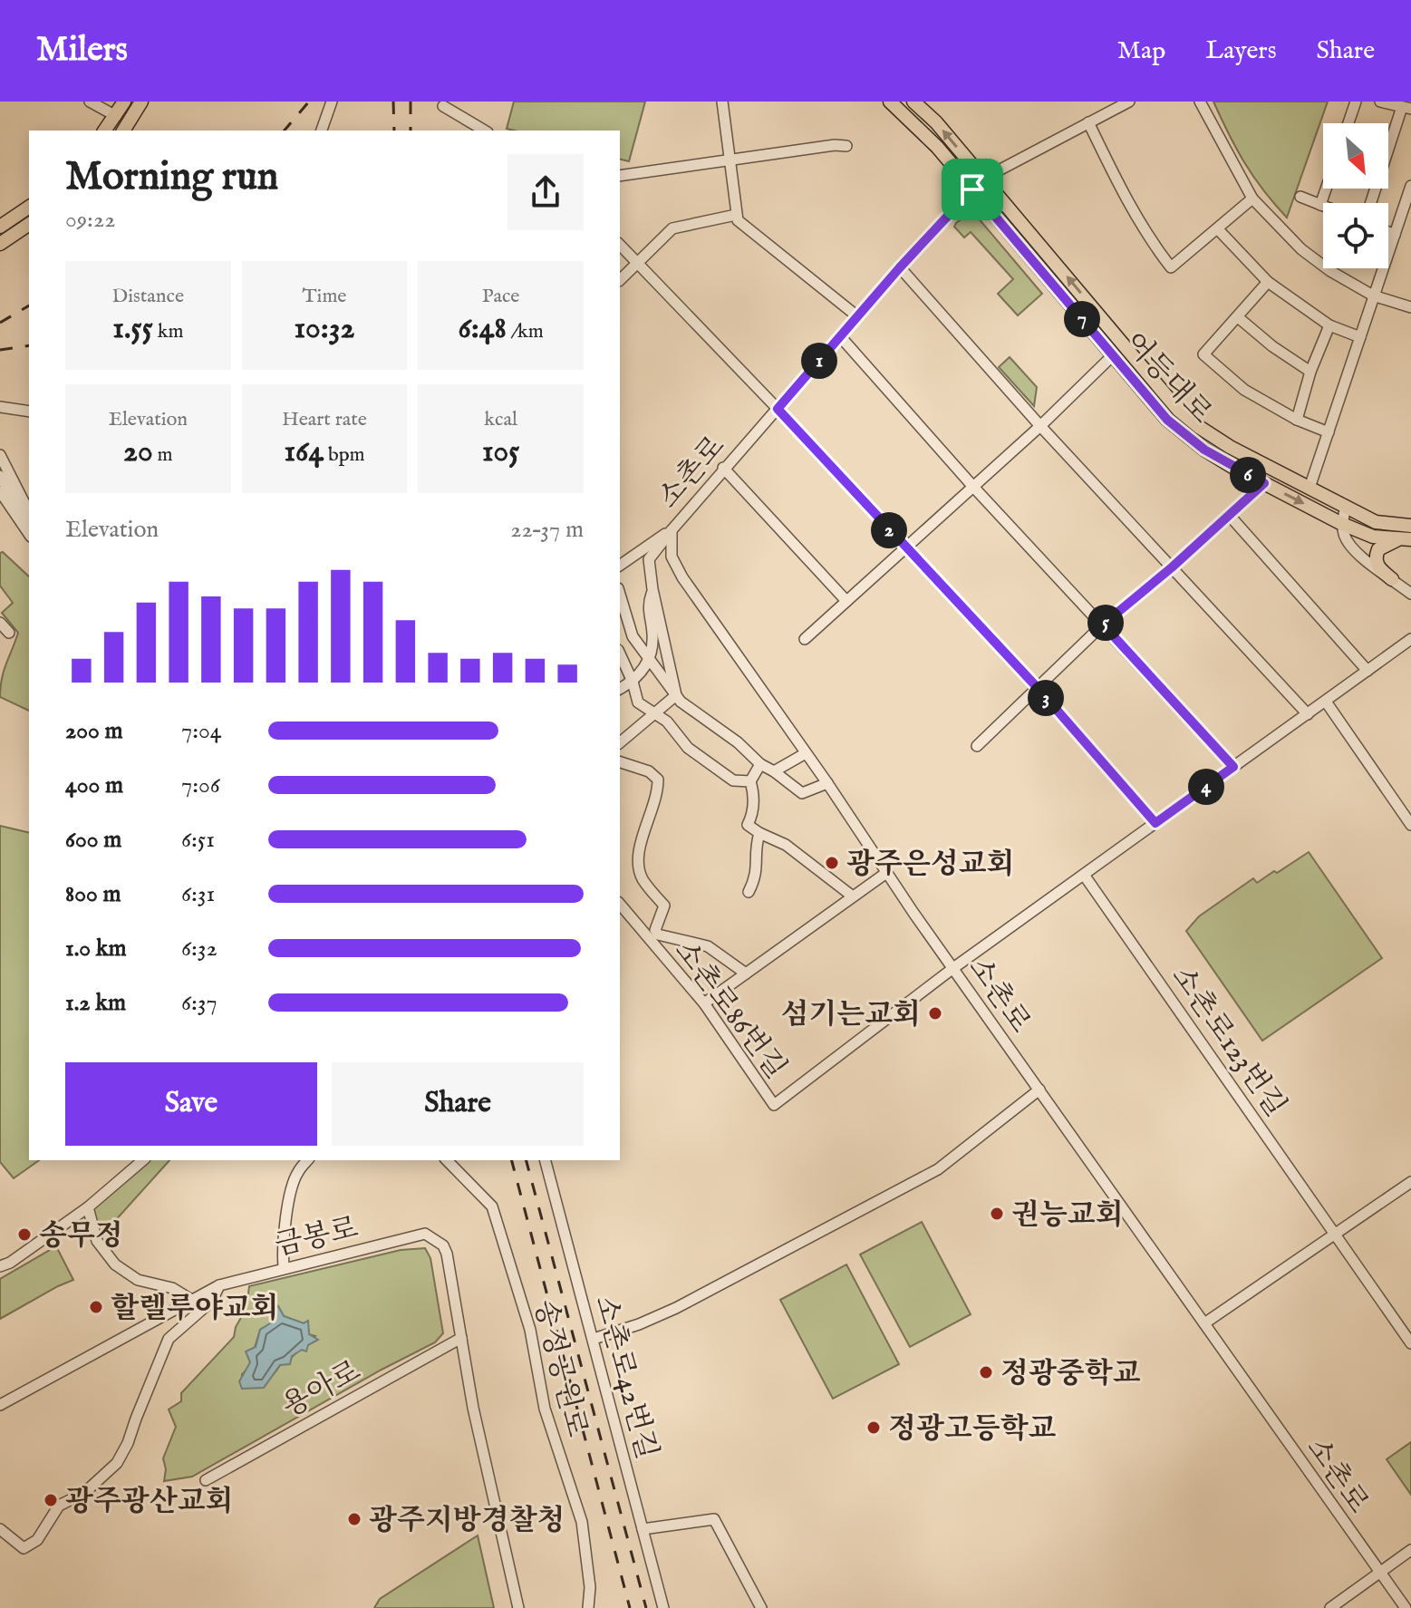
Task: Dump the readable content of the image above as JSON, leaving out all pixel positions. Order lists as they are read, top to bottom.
{
  "streets": {
    "main road": ["어등대로"],
    "street": [
      "소촌로",
      "소촌로86번길",
      "소촌로123번길",
      "금봉로",
      "송정공원로",
      "소촌로42번길",
      "용아로"
    ]
  },
  "crossings": [
    ["어등대로", "소촌로"],
    ["소촌로", "소촌로86번길"],
    ["금봉로", "용아로"]
  ],
  "places": [
    "광주은성교회",
    "섬기는교회",
    "권능교회",
    "송무정",
    "할렐루야교회",
    "정광중학교",
    "정광고등학교",
    "광주광산교회",
    "광주지방경찰청"
  ],
  "north": "bottom right",
  "page": {
    "header": "Milers",
    "nav": ["Map", "Layers", "Share"],
    "heading": ["Morning run", "09:22"],
    "stats": [
      ["Distance", "1.55 km"],
      ["Time", "10:32"],
      ["Pace", "6:48 /km"],
      ["Elevation", "20 m"],
      ["Heart rate", "164 bpm"],
      ["kcal", "105"]
    ],
    "pins": [
      "7",
      "1",
      "6",
      "2",
      "5",
      "3",
      "4"
    ],
    "chart": ["Elevation", "22–37 m"],
    "list": [
      {
        "name": "200 m",
        "note": "7:04"
      },
      {
        "name": "400 m",
        "note": "7:06"
      },
      {
        "name": "600 m",
        "note": "6:51"
      },
      {
        "name": "800 m",
        "note": "6:31"
      },
      {
        "name": "1.0 km",
        "note": "6:32"
      },
      {
        "name": "1.2 km",
        "note": "6:37"
      }
    ],
    "buttons": ["Save", "Share"]
  }
}
